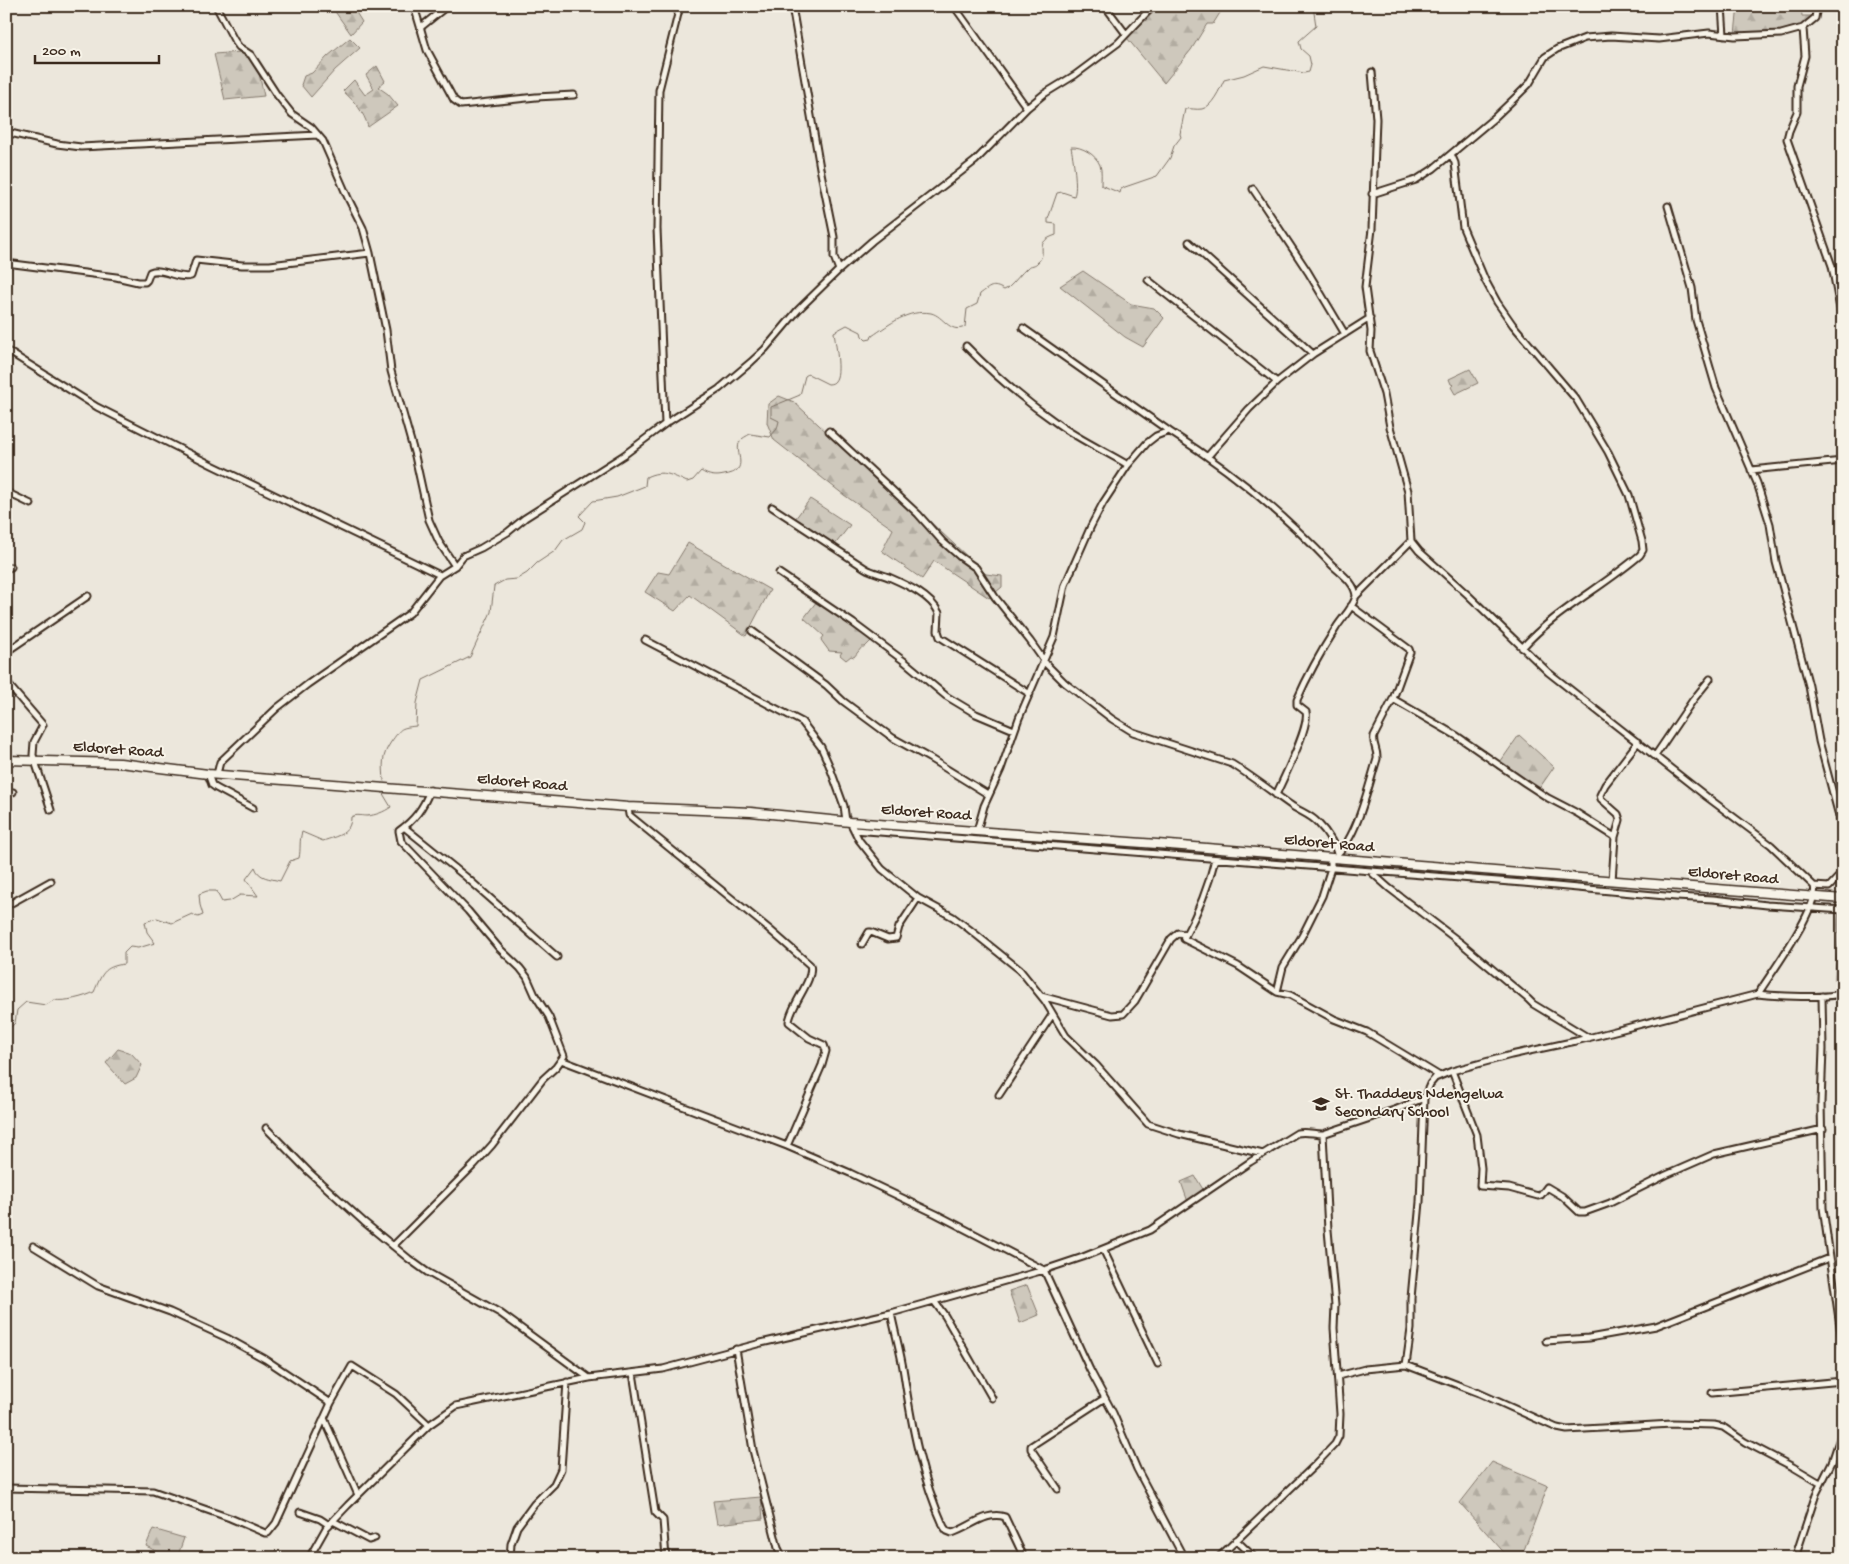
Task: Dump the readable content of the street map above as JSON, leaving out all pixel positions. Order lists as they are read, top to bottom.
{
  "streets": {
    "highway": ["Eldoret Road"]
  },
  "places": {
    "school or university": ["St. Thaddeus Ndengelwa Secondary School"]
  },
  "scale_bar": "200 m"
}
